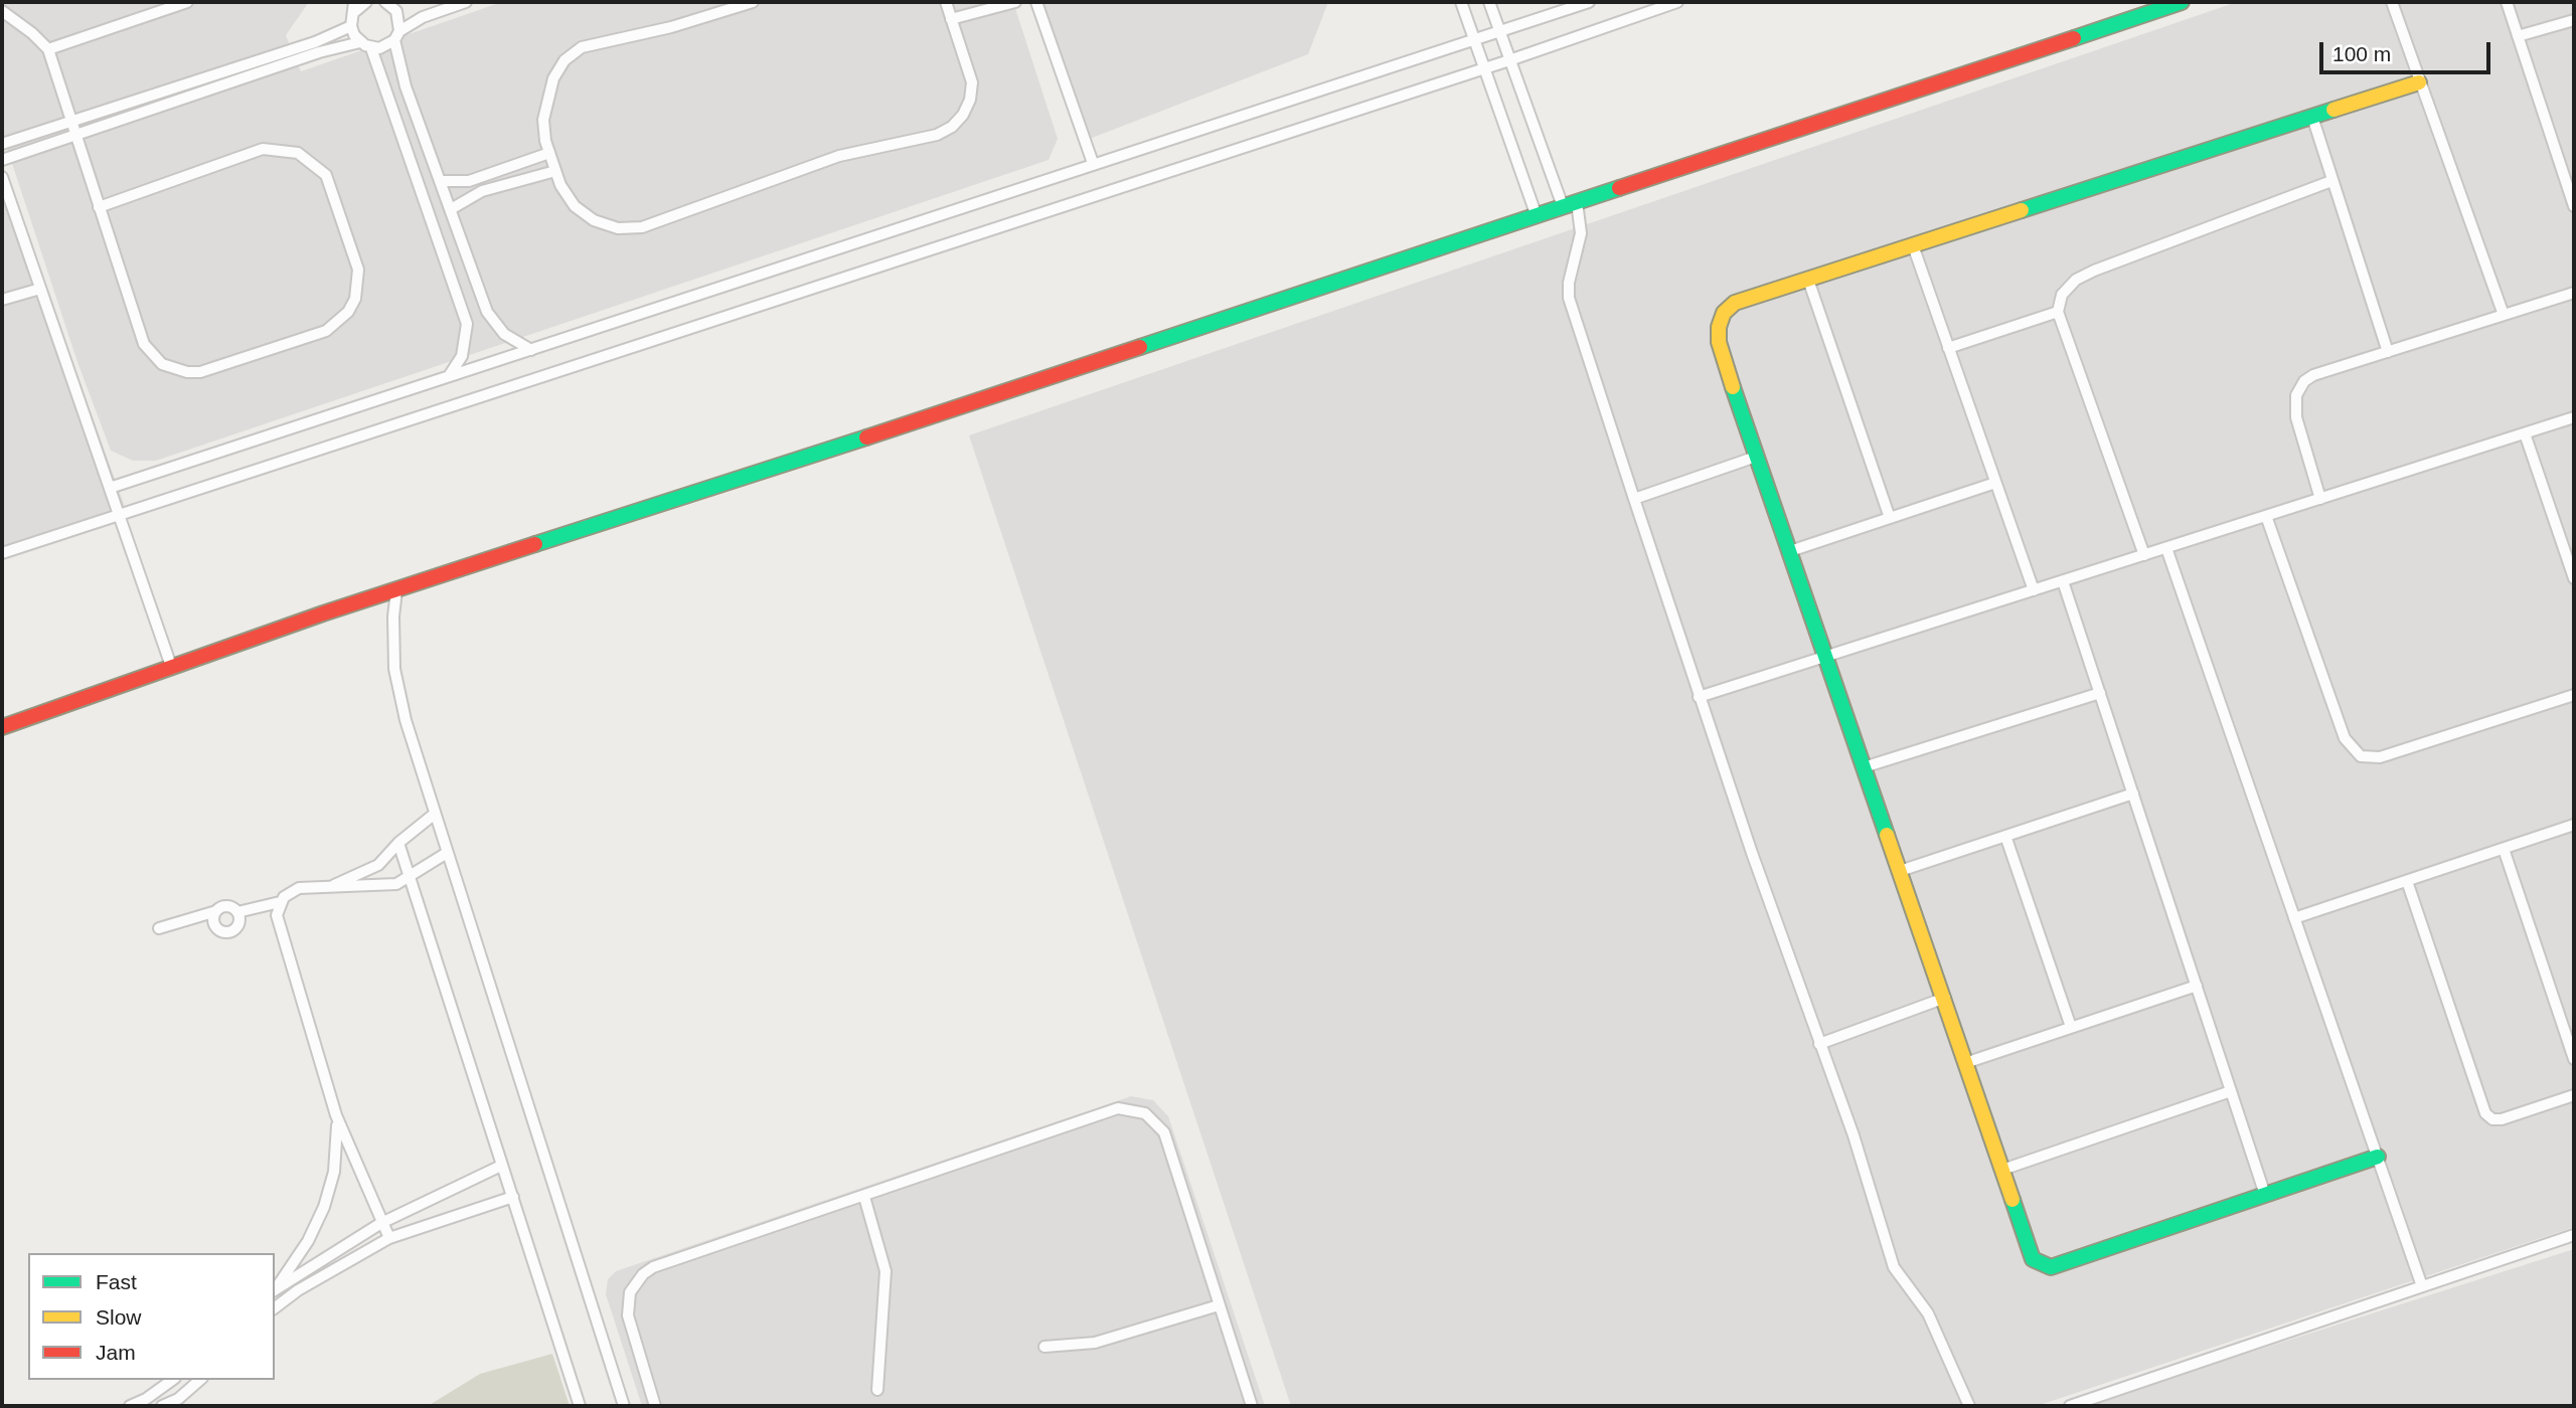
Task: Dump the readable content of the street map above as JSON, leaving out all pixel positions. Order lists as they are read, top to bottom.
{
  "legend": ["Fast", "Slow", "Jam"],
  "scale_bar": "100 m"
}
